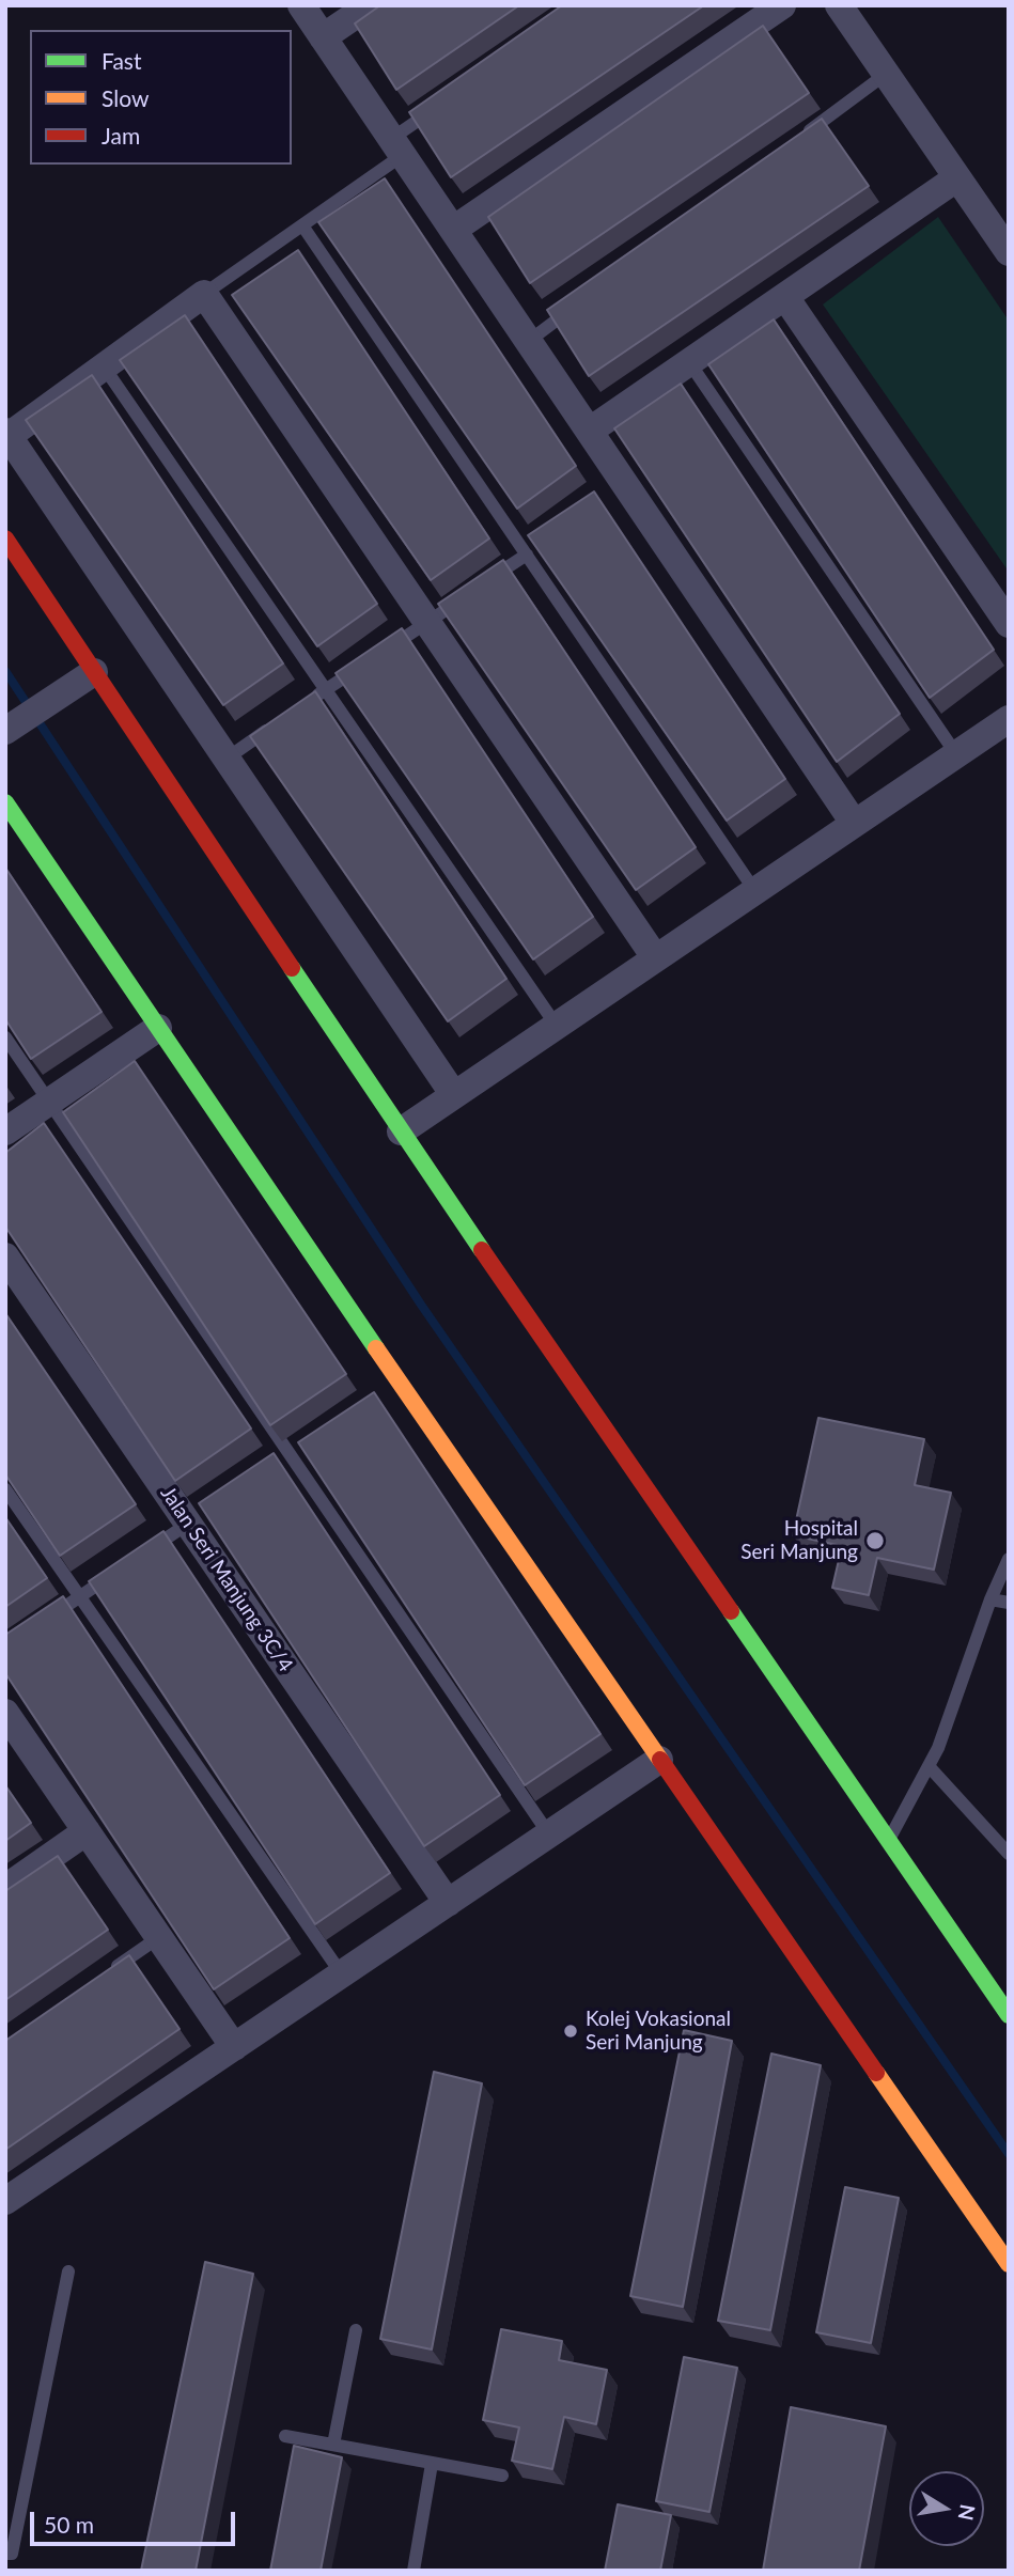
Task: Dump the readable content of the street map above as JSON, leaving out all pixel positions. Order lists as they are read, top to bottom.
{
  "streets": {
    "street": ["Jalan Seri Manjung 3C/4"]
  },
  "places": ["Hospital Seri Manjung", "Kolej Vokasional Seri Manjung"],
  "legend": ["Fast", "Slow", "Jam"],
  "scale_bar": "50 m",
  "north": "right"
}
